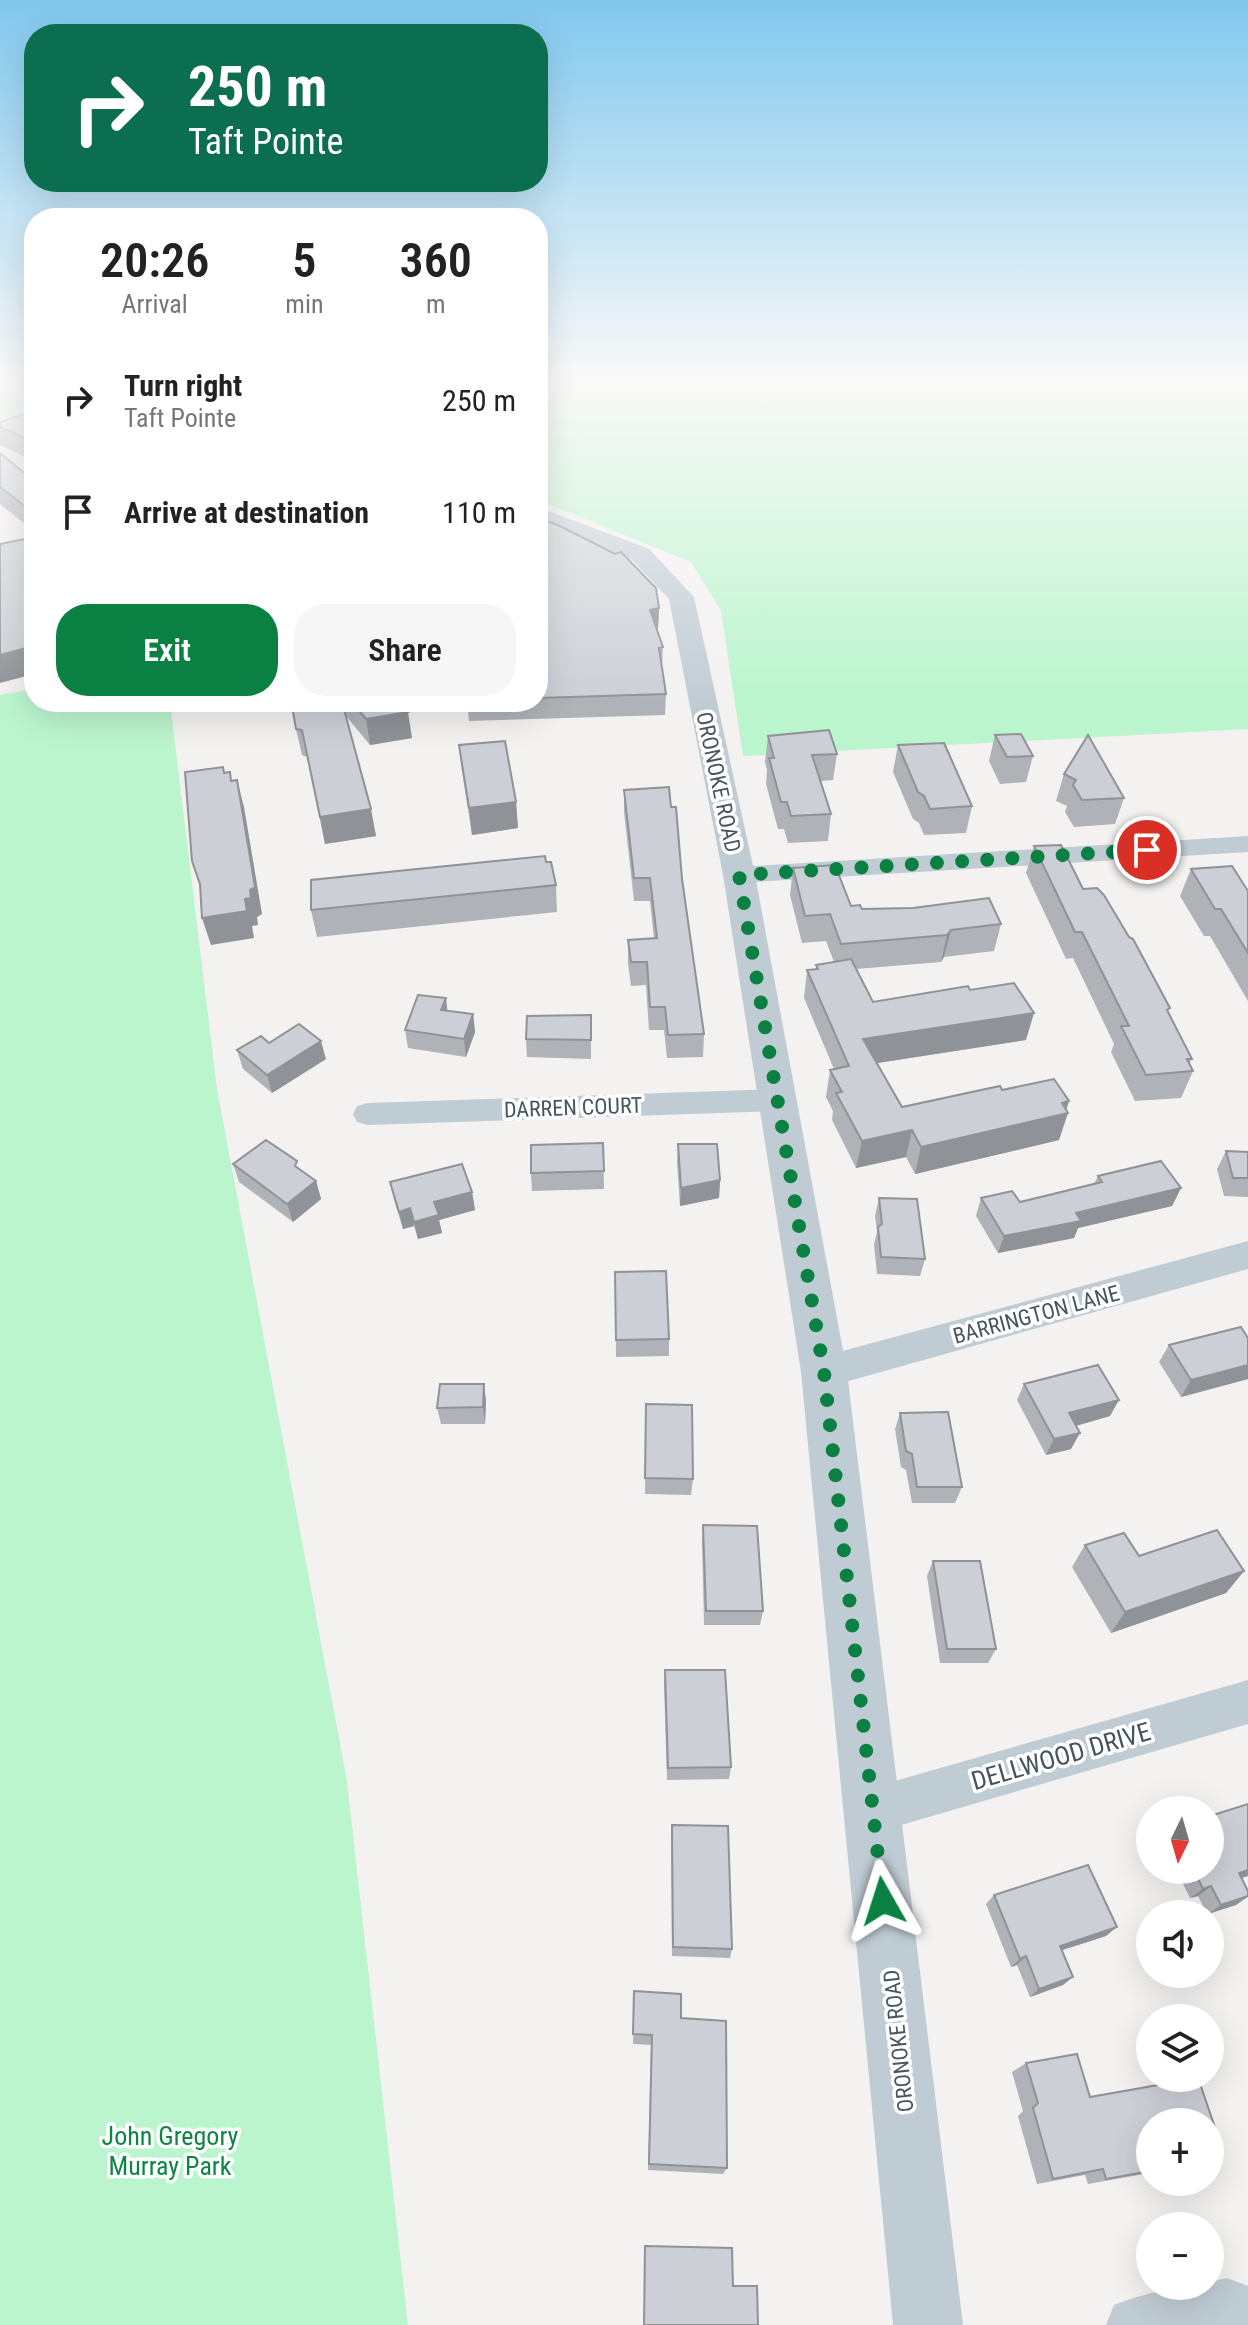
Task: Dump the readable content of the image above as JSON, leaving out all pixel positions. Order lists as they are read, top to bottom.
{
  "streets": {
    "street": [
      "ORONOKE ROAD",
      "DARREN COURT",
      "BARRINGTON LANE",
      "DELLWOOD DRIVE"
    ]
  },
  "crossings": [
    ["ORONOKE ROAD", "DARREN COURT"],
    ["ORONOKE ROAD", "BARRINGTON LANE"],
    ["ORONOKE ROAD", "DELLWOOD DRIVE"]
  ],
  "parks": ["John Gregory Murray Park"],
  "north": "bottom",
  "page": {
    "turn": ["250 m", "Taft Pointe"],
    "eta": [
      "20:26",
      "Arrival",
      "5",
      "min",
      "360",
      "m"
    ],
    "list": [
      {
        "name": "Turn right",
        "note": "Taft Pointe",
        "value": "250 m"
      },
      {
        "name": "Arrive at destination",
        "value": "110 m"
      }
    ],
    "buttons": ["Exit", "Share"],
    "map_buttons": ["+", "−"]
  }
}
